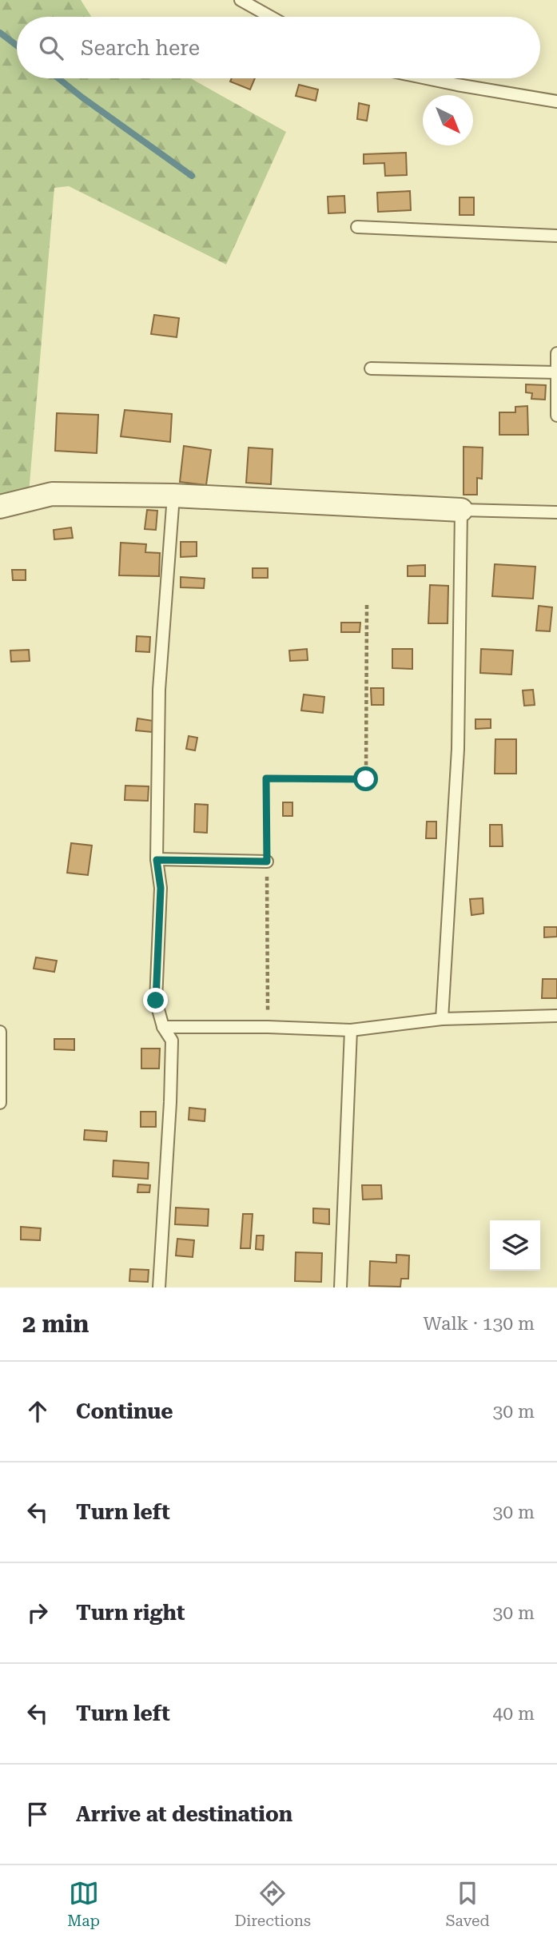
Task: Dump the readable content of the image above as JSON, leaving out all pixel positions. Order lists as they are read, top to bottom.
{
  "north": "bottom right",
  "page": {
    "search": "Search here",
    "heading": ["2 min", "Walk · 130 m"],
    "list": [
      ["Continue", "30 m"],
      ["Turn left", "30 m"],
      ["Turn right", "30 m"],
      ["Turn left", "40 m"],
      "Arrive at destination"
    ],
    "nav": ["Map", "Directions", "Saved"]
  }
}
